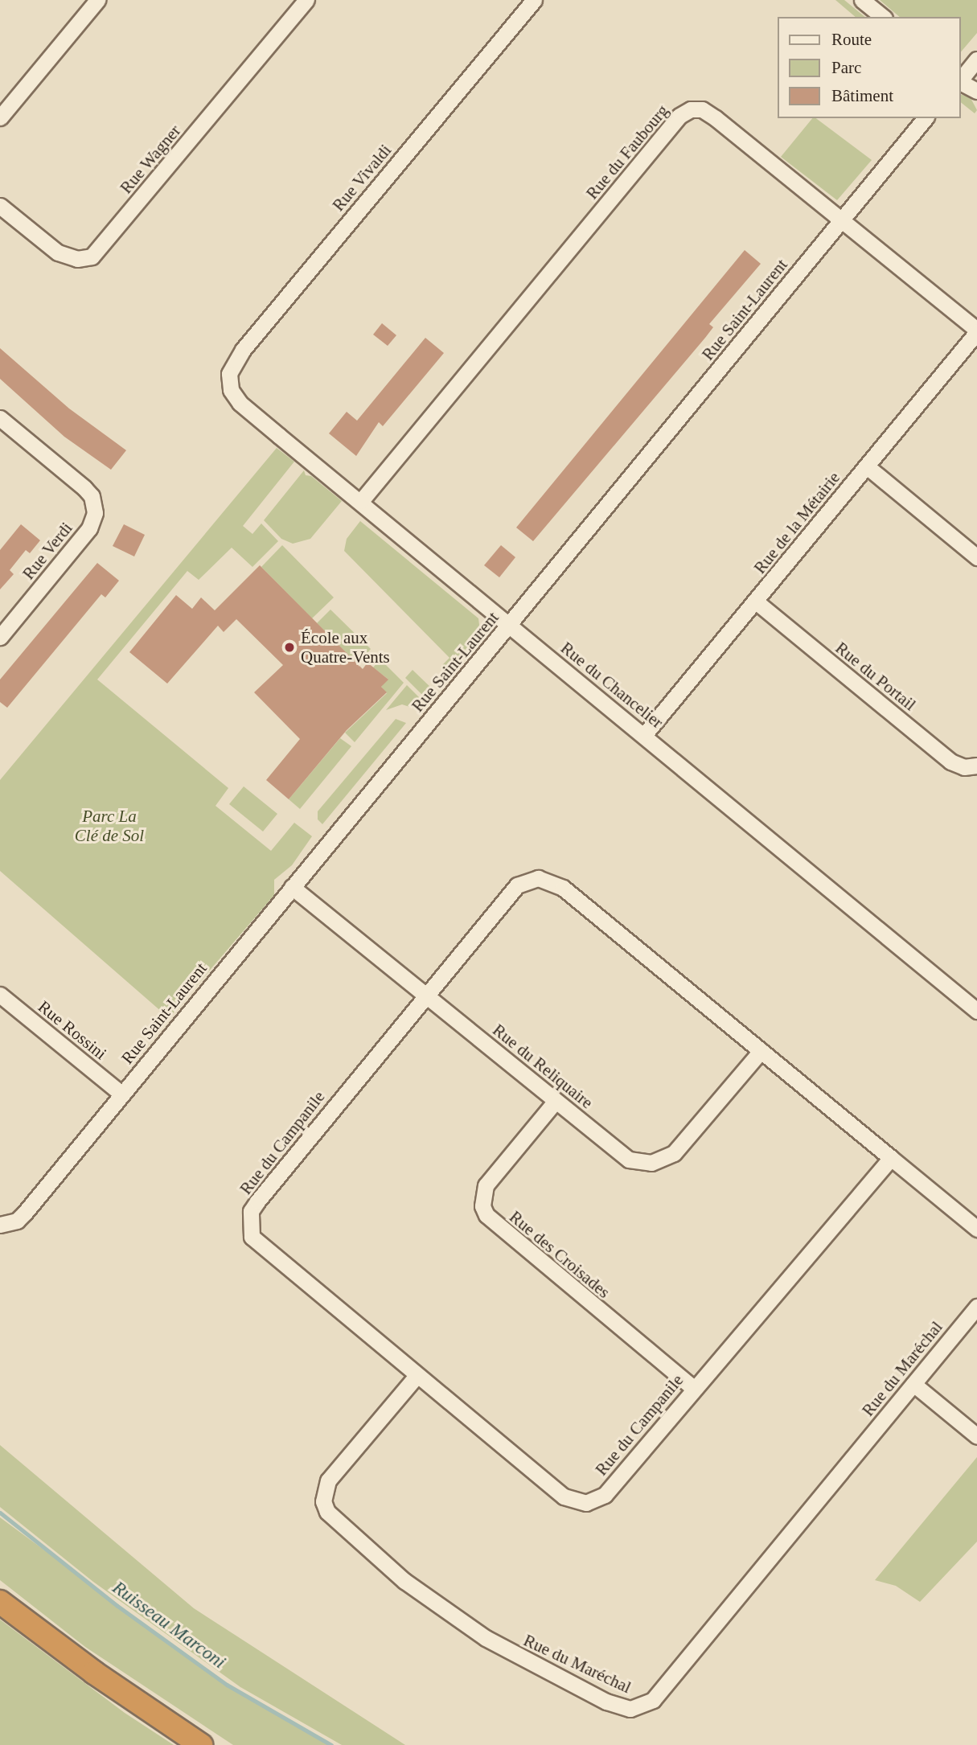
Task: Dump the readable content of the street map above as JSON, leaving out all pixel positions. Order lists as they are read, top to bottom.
{
  "streets": {
    "street": [
      "Rue du Faubourg",
      "Rue Wagner",
      "Rue Vivaldi",
      "Rue Saint-Laurent",
      "Rue de la Métairie",
      "Rue Verdi",
      "Rue du Portail",
      "Rue du Chancelier",
      "Rue Rossini",
      "Rue du Reliquaire",
      "Rue du Campanile",
      "Rue des Croisades",
      "Rue du Maréchal"
    ]
  },
  "crossings": [
    ["Rue du Faubourg", "Rue Saint-Laurent"],
    ["Rue du Faubourg", "Rue de la Métairie"],
    ["Rue du Faubourg", "Rue du Chancelier"],
    ["Rue Vivaldi", "Rue du Chancelier"],
    ["Rue Saint-Laurent", "Rue du Chancelier"],
    ["Rue Saint-Laurent", "Rue Rossini"],
    ["Rue Saint-Laurent", "Rue du Reliquaire"],
    ["Rue de la Métairie", "Rue du Portail"],
    ["Rue de la Métairie", "Rue du Chancelier"],
    ["Rue du Reliquaire", "Rue du Campanile"],
    ["Rue du Reliquaire", "Rue des Croisades"],
    ["Rue du Campanile", "Rue des Croisades"],
    ["Rue du Campanile", "Rue du Maréchal"]
  ],
  "water": ["Ruisseau Marconi"],
  "parks": ["Parc La Clé de Sol"],
  "places": ["École aux Quatre-Vents"],
  "legend": ["Route", "Parc", "Bâtiment"]
}
